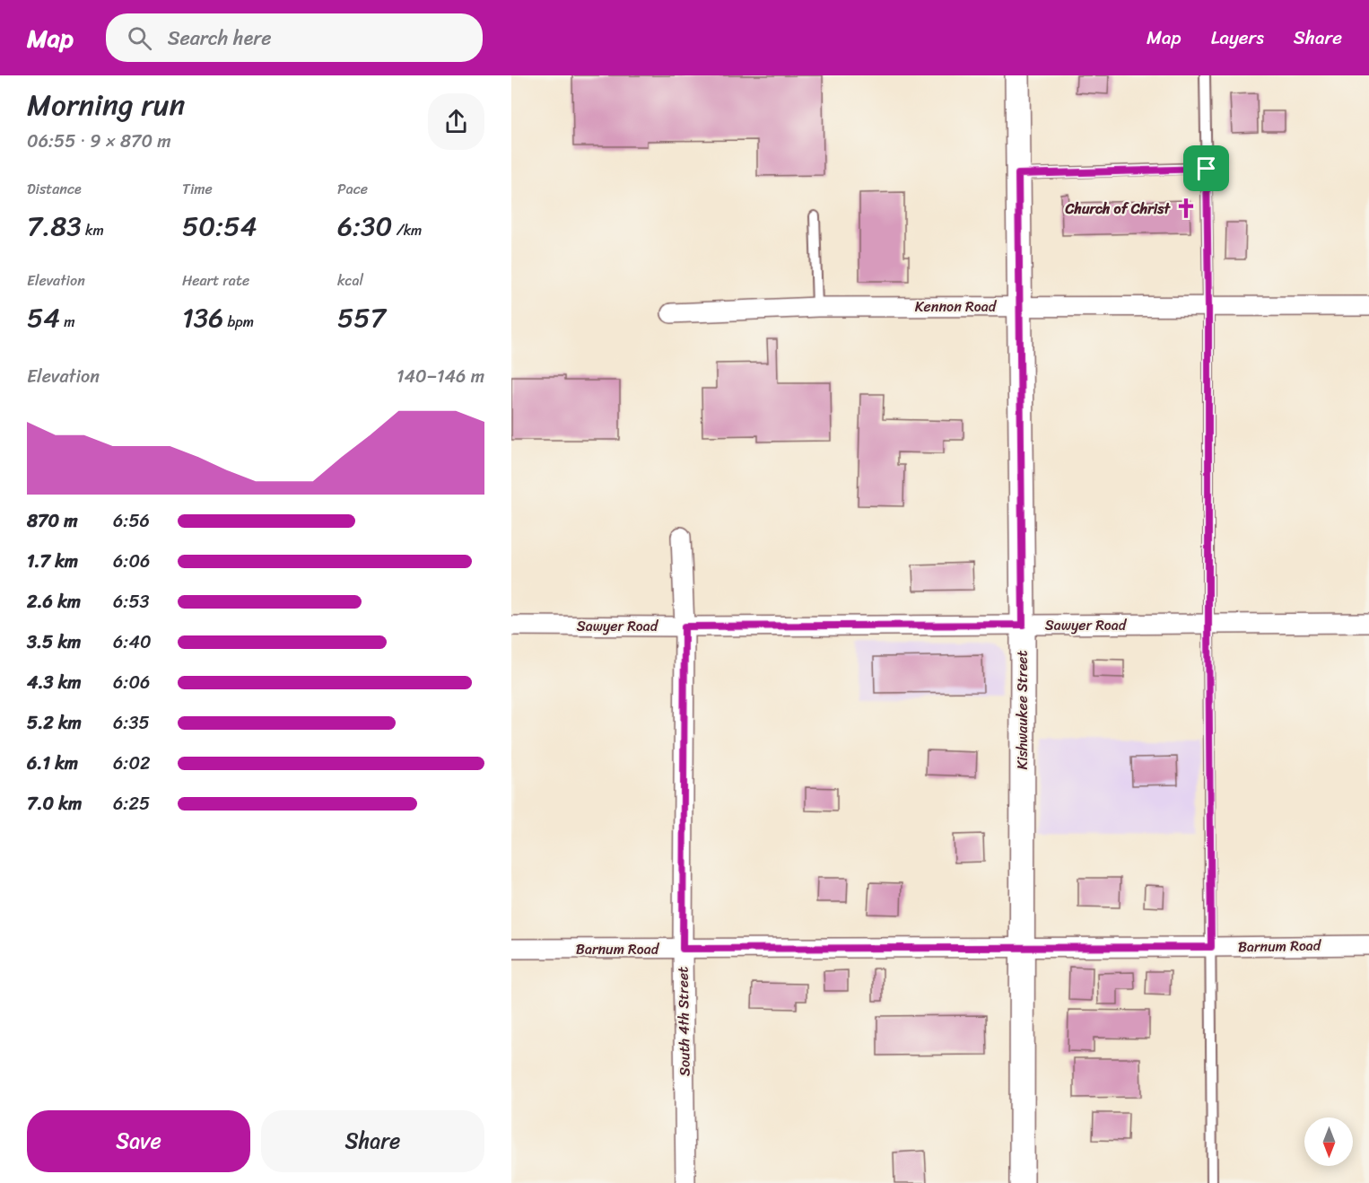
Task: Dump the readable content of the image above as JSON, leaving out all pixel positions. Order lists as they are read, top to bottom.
{
  "streets": {
    "street": [
      "Kennon Road",
      "Sawyer Road",
      "Kishwaukee Street",
      "Barnum Road",
      "South 4th Street"
    ]
  },
  "crossings": [
    ["Kennon Road", "Kishwaukee Street"],
    ["Sawyer Road", "Kishwaukee Street"],
    ["Sawyer Road", "South 4th Street"],
    ["Kishwaukee Street", "Barnum Road"],
    ["Barnum Road", "South 4th Street"]
  ],
  "places": {
    "church": ["Church of Christ"]
  },
  "north": "bottom",
  "page": {
    "header": "Map",
    "search": "Search here",
    "nav": ["Map", "Layers", "Share"],
    "heading": ["Morning run", "06:55 · 9 × 870 m"],
    "stats": [
      ["Distance", "7.83 km"],
      ["Time", "50:54"],
      ["Pace", "6:30 /km"],
      ["Elevation", "54 m"],
      ["Heart rate", "136 bpm"],
      ["kcal", "557"]
    ],
    "chart": ["Elevation", "140–146 m"],
    "list": [
      {
        "name": "870 m",
        "note": "6:56"
      },
      {
        "name": "1.7 km",
        "note": "6:06"
      },
      {
        "name": "2.6 km",
        "note": "6:53"
      },
      {
        "name": "3.5 km",
        "note": "6:40"
      },
      {
        "name": "4.3 km",
        "note": "6:06"
      },
      {
        "name": "5.2 km",
        "note": "6:35"
      },
      {
        "name": "6.1 km",
        "note": "6:02"
      },
      {
        "name": "7.0 km",
        "note": "6:25"
      }
    ],
    "buttons": ["Save", "Share"]
  }
}
